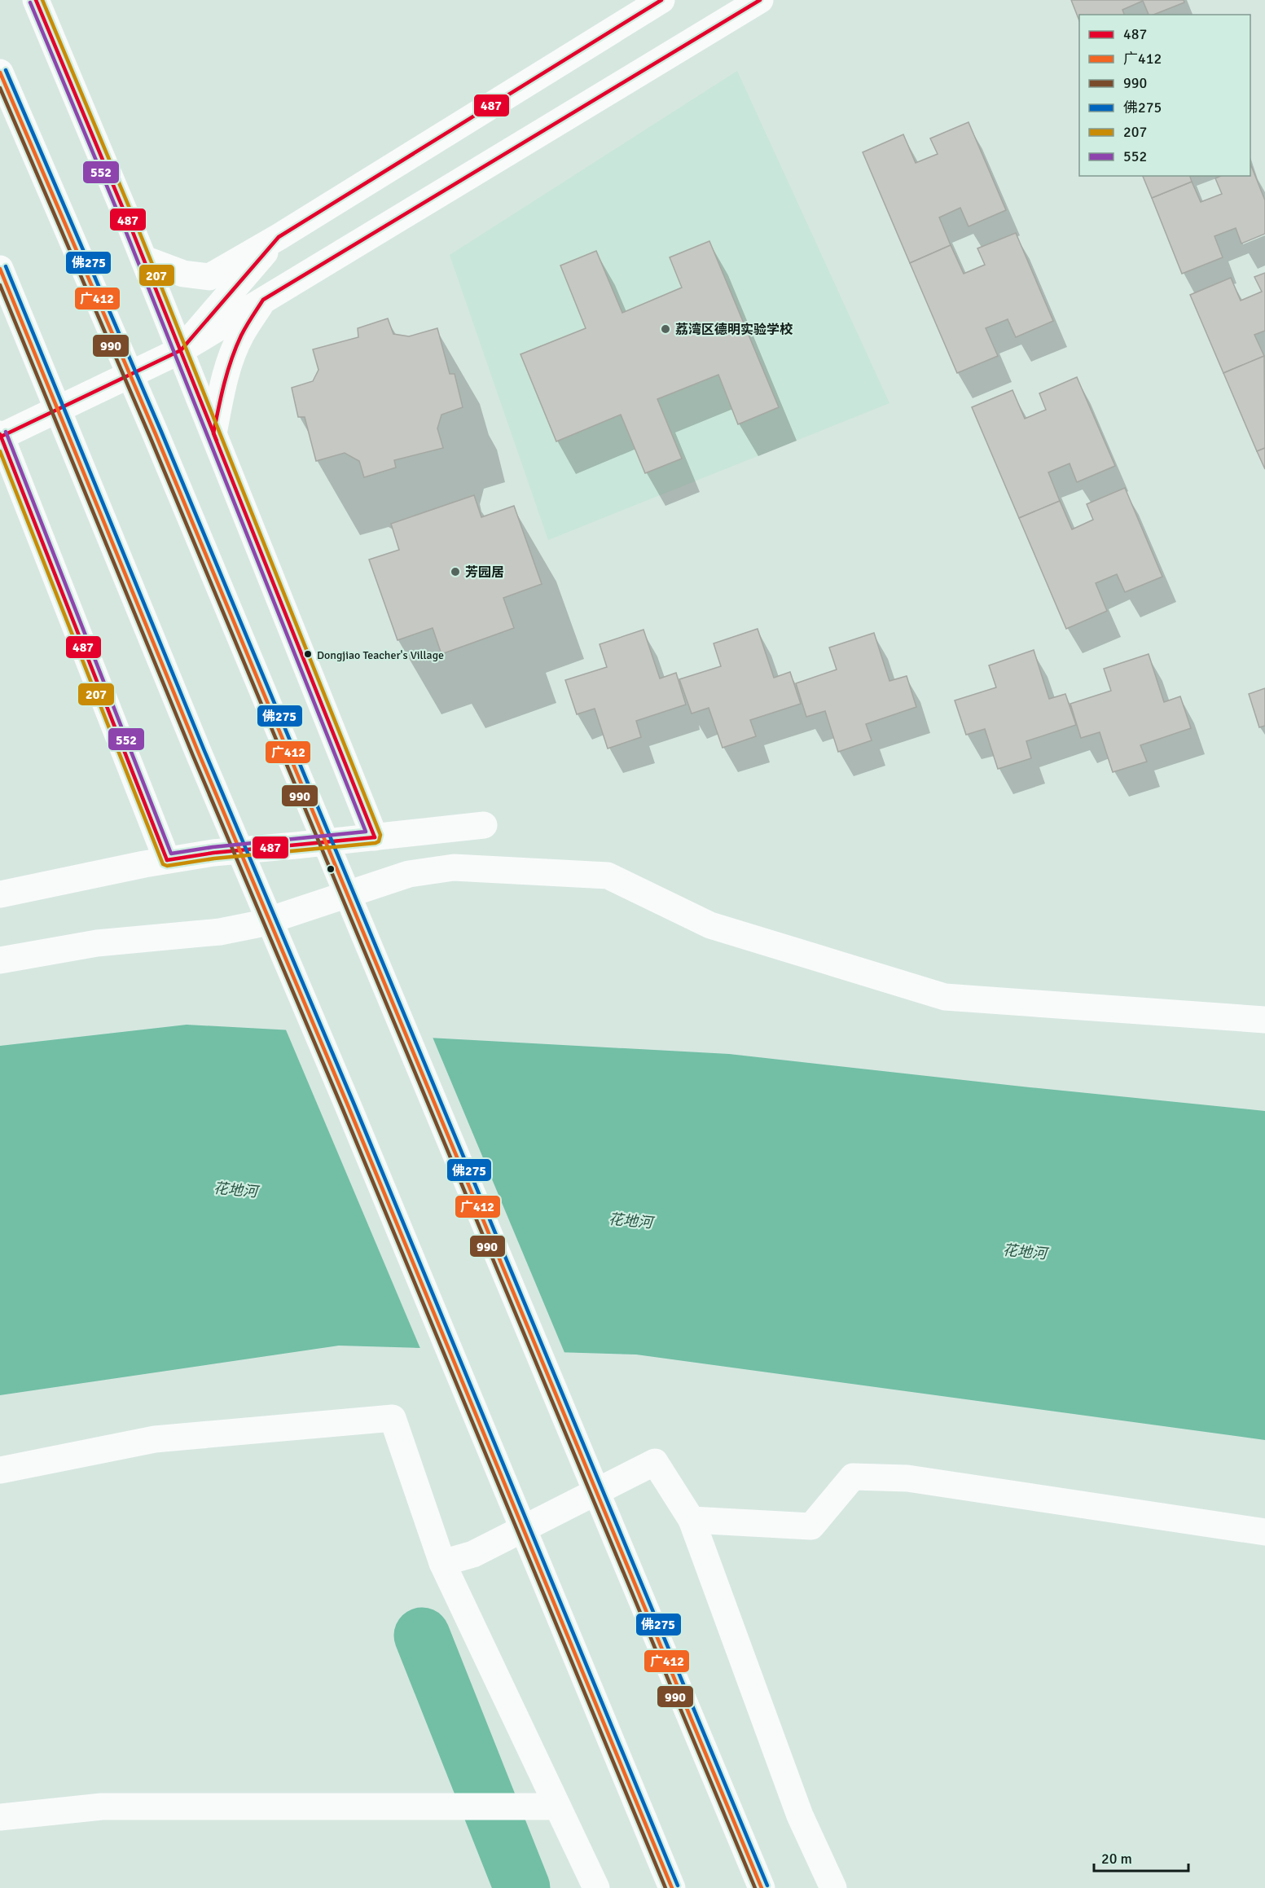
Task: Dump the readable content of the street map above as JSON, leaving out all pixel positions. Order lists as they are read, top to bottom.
{
  "water": ["花地河"],
  "places": ["荔湾区德明实验学校", "芳园居", "Dongjiao Teacher's Village"],
  "lines": [
    "transit line 487",
    "transit line 207",
    "transit line 552",
    "transit line 佛275",
    "transit line 广412",
    "transit line 990"
  ],
  "legend": [
    "487",
    "广412",
    "990",
    "佛275",
    "207",
    "552"
  ],
  "scale_bar": "20 m"
}
